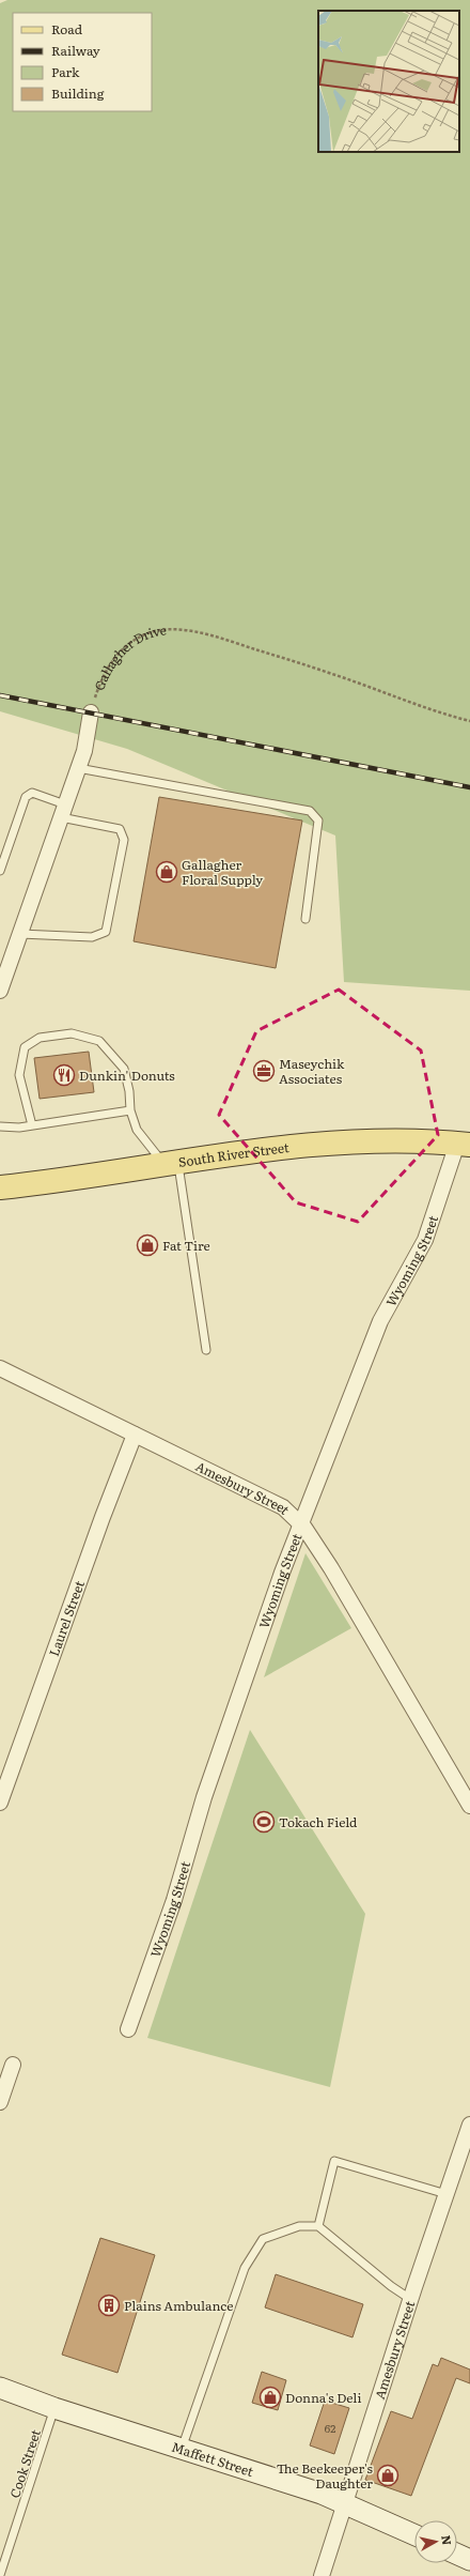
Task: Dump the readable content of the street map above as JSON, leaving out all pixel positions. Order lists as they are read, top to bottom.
{
  "streets": {
    "main road": ["South River Street", "Maffett Street"],
    "street": [
      "Gallagher Drive",
      "Wyoming Street",
      "Amesbury Street",
      "Laurel Street"
    ],
    "lane": ["Cook Street"]
  },
  "crossings": [
    ["South River Street", "Wyoming Street"],
    ["Wyoming Street", "Amesbury Street"],
    ["Amesbury Street", "Laurel Street"],
    ["Amesbury Street", "Maffett Street"],
    ["Maffett Street", "Cook Street"]
  ],
  "places": {
    "shop": [
      "Gallagher Floral Supply",
      "Fat Tire",
      "Donna's Deli",
      "The Beekeeper's Daughter"
    ],
    "office": ["Maseychik Associates"],
    "restaurant": ["Dunkin' Donuts"],
    "sports": ["Tokach Field"],
    "building": ["Plains Ambulance"]
  },
  "house_numbers": ["62"],
  "legend": [
    "Road",
    "Railway",
    "Park",
    "Building"
  ],
  "north": "right"
}
